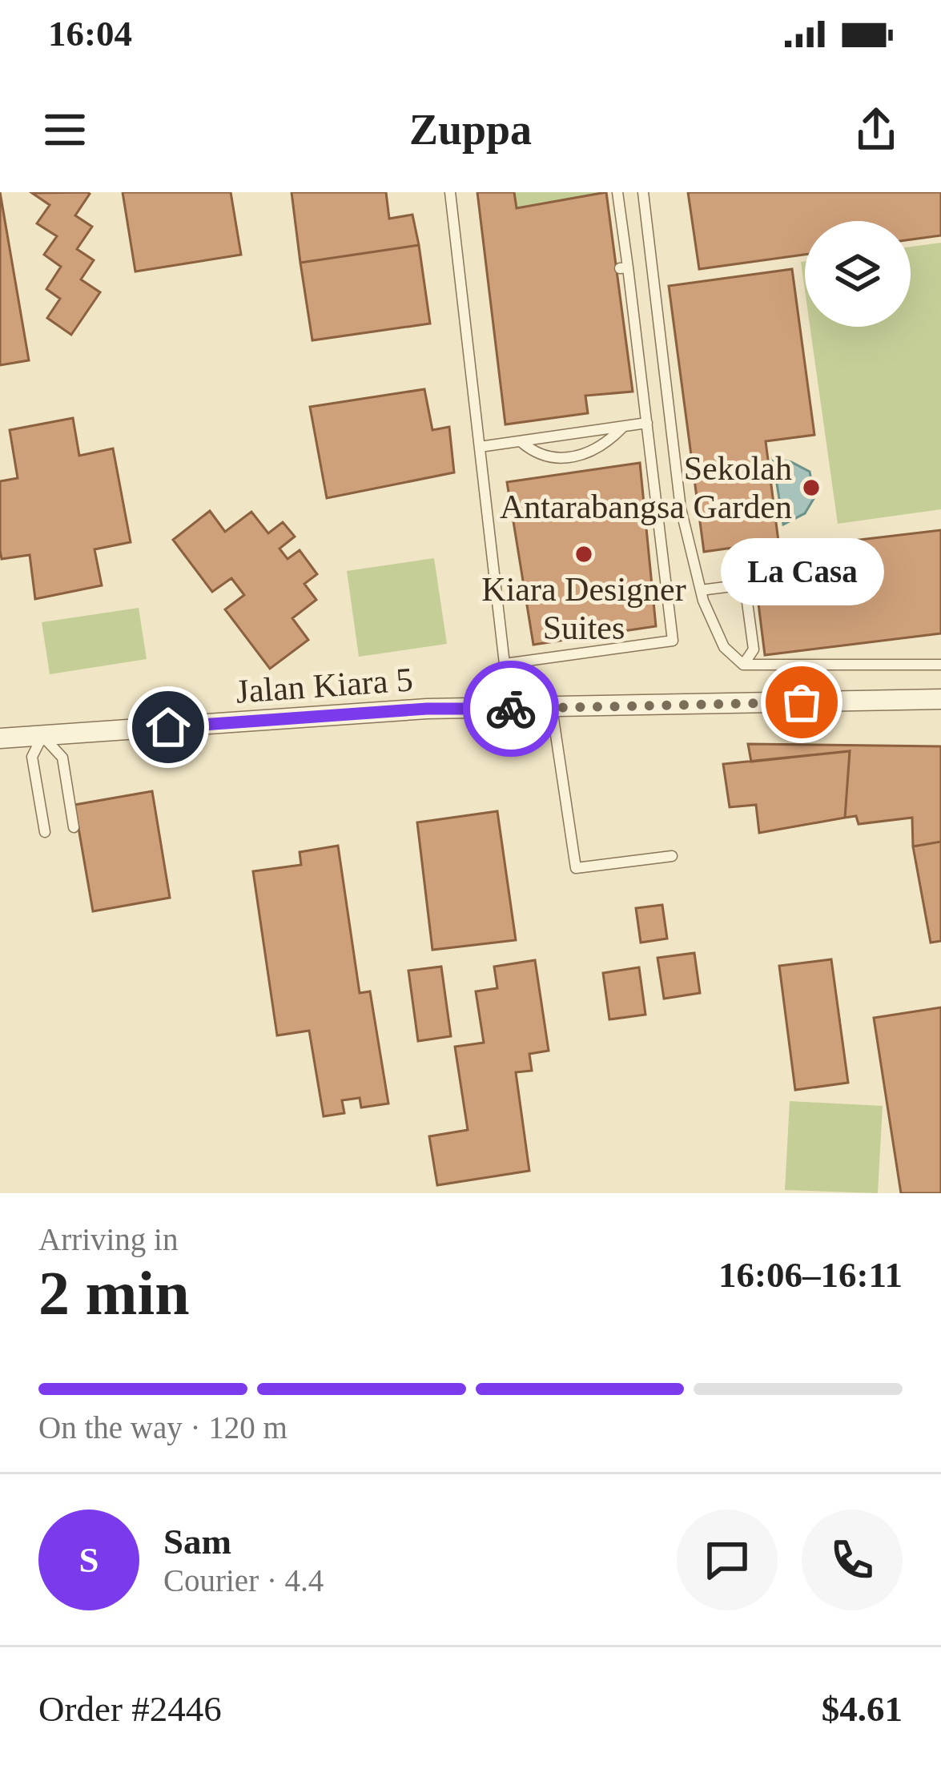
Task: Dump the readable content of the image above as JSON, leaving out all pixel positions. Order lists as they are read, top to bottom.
{
  "streets": {
    "street": ["Jalan Kiara 5"]
  },
  "places": ["Sekolah Antarabangsa Garden", "Kiara Designer Suites", "La Casa"],
  "page": {
    "status": "16:04",
    "header": "Zuppa",
    "bubble": "La Casa",
    "heading": ["2 min", "Arriving in", "16:06–16:11"],
    "panel": [
      "Sam",
      "Courier · 4.4",
      "Order #2446",
      "$4.61"
    ],
    "bar": "On the way · 120 m",
    "round": "S"
  }
}
